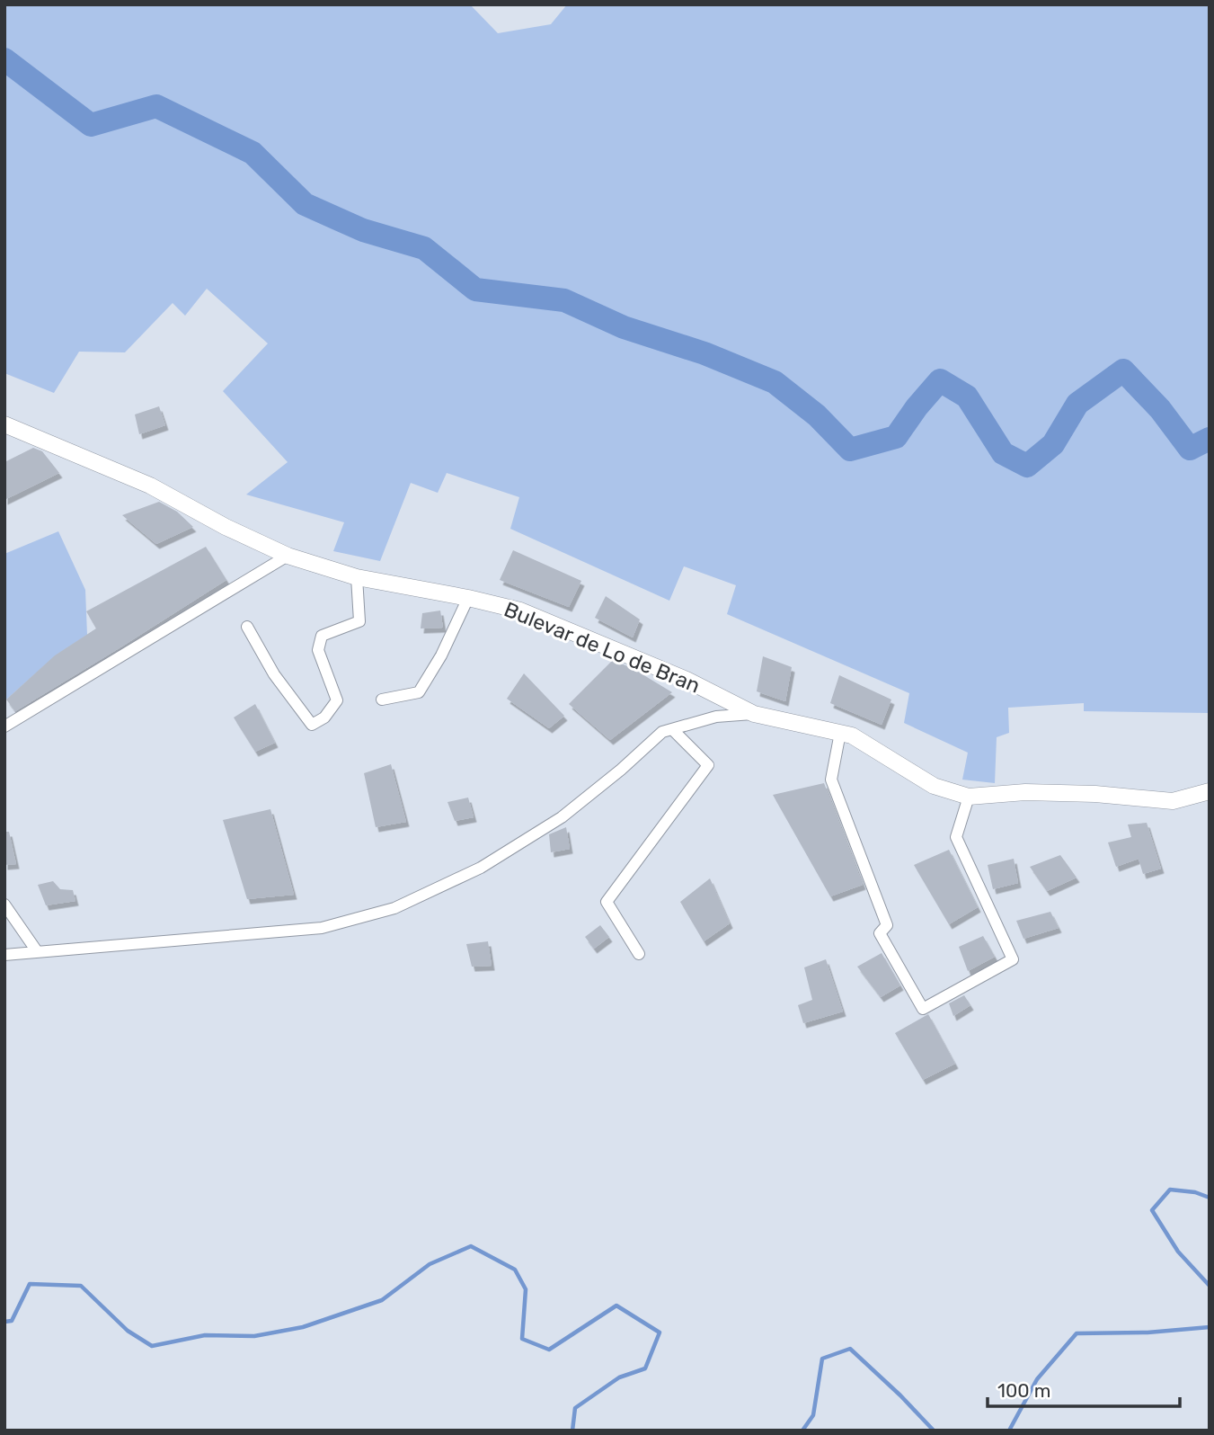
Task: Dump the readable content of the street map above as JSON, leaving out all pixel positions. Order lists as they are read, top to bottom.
{
  "streets": {
    "street": ["Bulevar de Lo de Bran"]
  },
  "scale_bar": "100 m"
}
